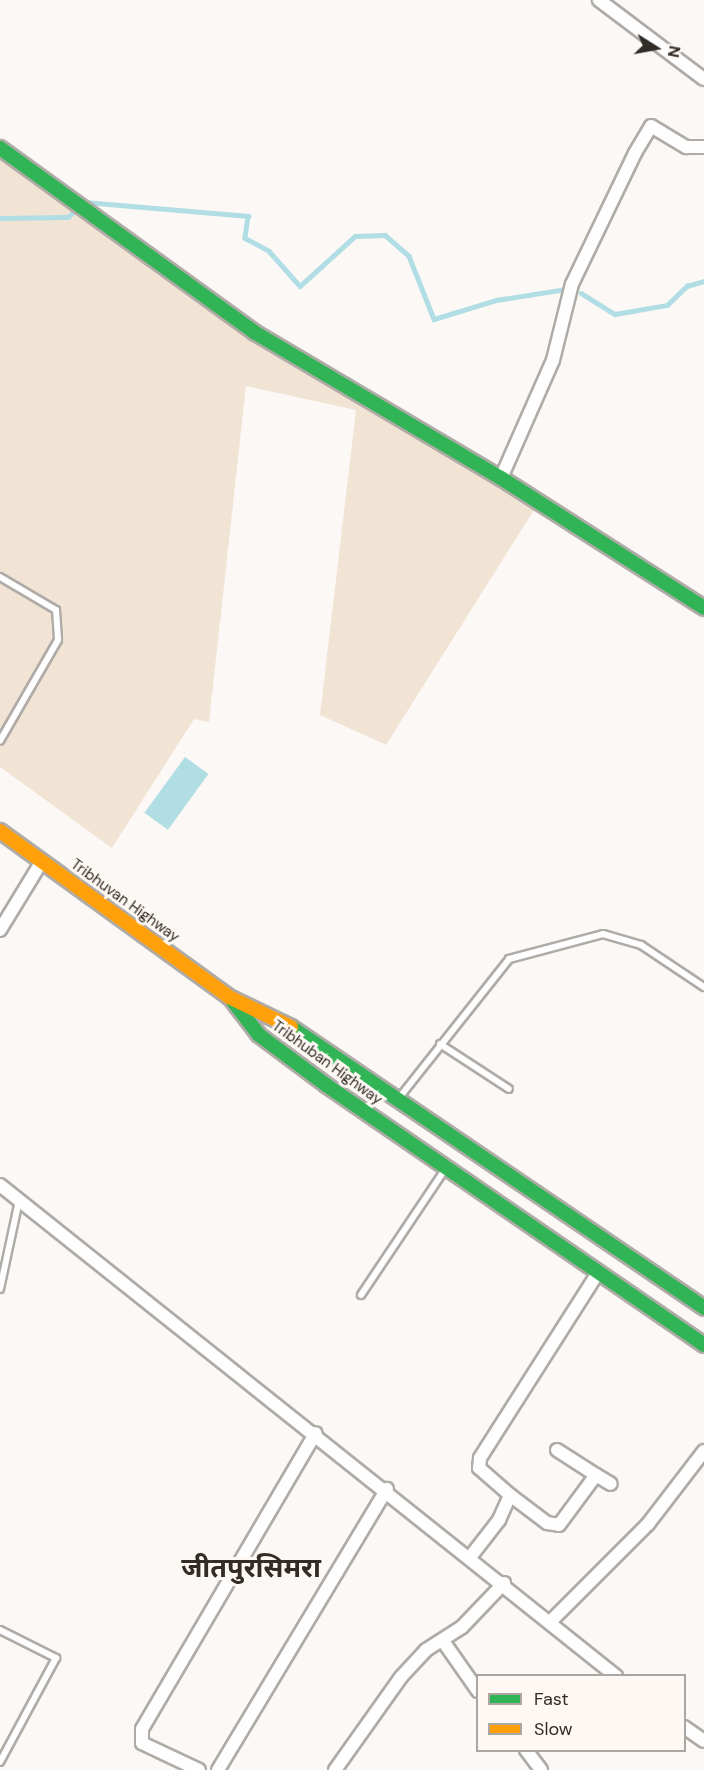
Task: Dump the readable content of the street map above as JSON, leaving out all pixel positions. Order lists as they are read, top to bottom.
{
  "streets": {
    "main road": ["Tribhuvan Highway", "Tribhuban Highway"]
  },
  "crossings": [
    ["Tribhuvan Highway", "Tribhuban Highway"]
  ],
  "districts": ["जीतपुरसिमरा"],
  "legend": ["Fast", "Slow"],
  "north": "right"
}
